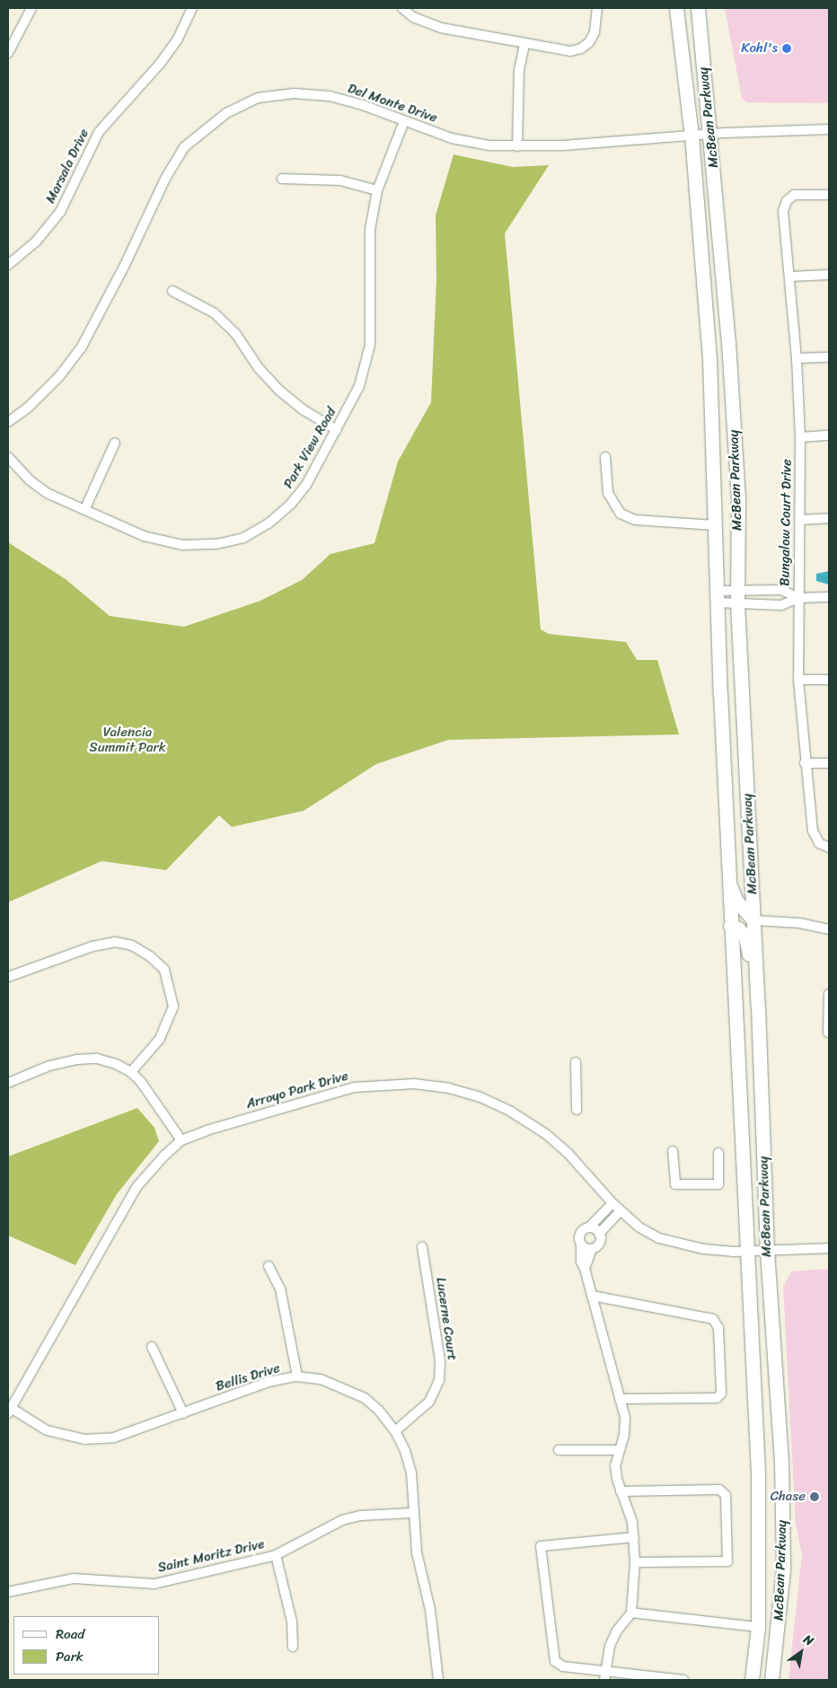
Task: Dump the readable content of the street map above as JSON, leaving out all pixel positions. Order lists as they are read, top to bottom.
{
  "streets": {
    "main road": ["McBean Parkway"],
    "street": [
      "Del Monte Drive",
      "Marsala Drive",
      "Park View Road",
      "Bungalow Court Drive",
      "Arroyo Park Drive",
      "Lucerne Court",
      "Bellis Drive",
      "Saint Moritz Drive"
    ]
  },
  "crossings": [
    ["Del Monte Drive", "McBean Parkway"],
    ["Del Monte Drive", "Park View Road"],
    ["McBean Parkway", "Arroyo Park Drive"],
    ["Arroyo Park Drive", "Bellis Drive"],
    ["Lucerne Court", "Bellis Drive"],
    ["Bellis Drive", "Saint Moritz Drive"]
  ],
  "parks": ["Valencia Summit Park"],
  "places": ["Kohl's", "Chase"],
  "legend": ["Road", "Park"],
  "north": "top right"
}
